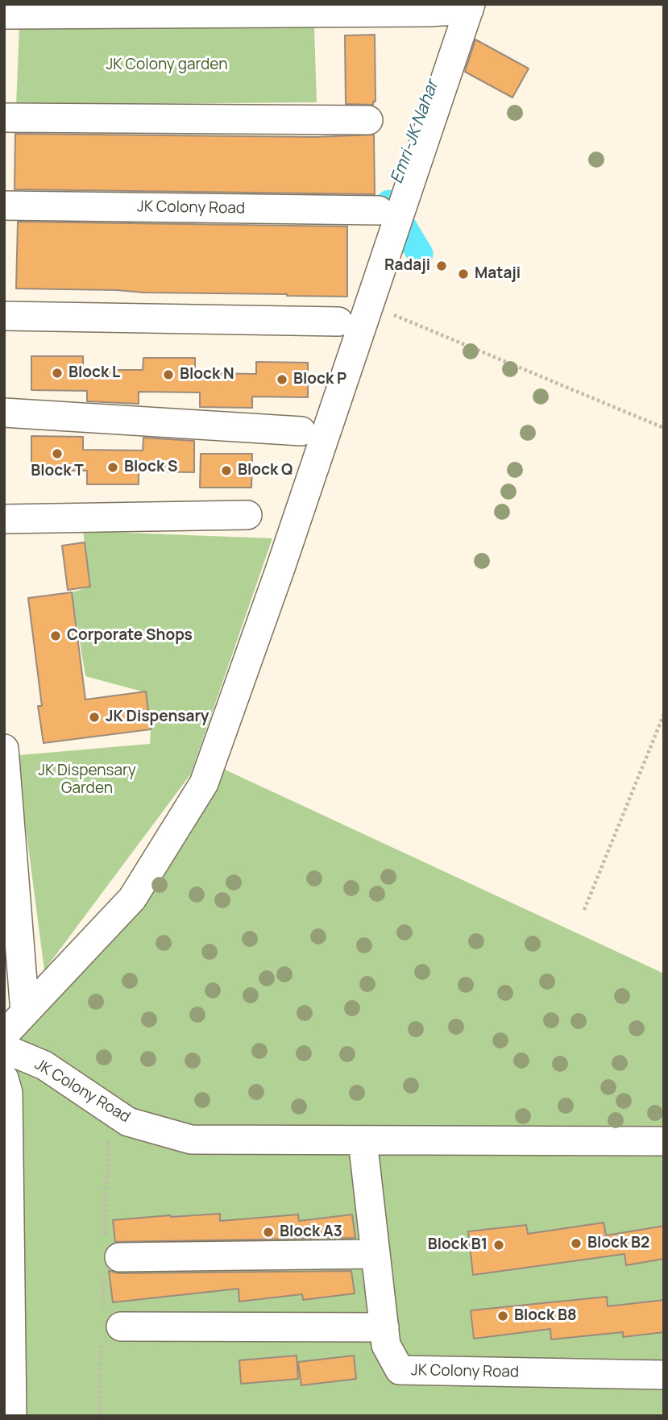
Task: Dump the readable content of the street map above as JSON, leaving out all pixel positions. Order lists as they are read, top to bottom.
{
  "streets": {
    "street": ["JK Colony Road"]
  },
  "water": ["Emri-JK Nahar"],
  "parks": ["JK Colony garden", "JK Dispensary Garden"],
  "places": [
    "Radaji",
    "Mataji",
    "Block L",
    "Block N",
    "Block P",
    "Block T",
    "Block S",
    "Block Q",
    "Corporate Shops",
    "JK Dispensary",
    "Block A3",
    "Block B2",
    "Block B1",
    "Block B8"
  ]
}
